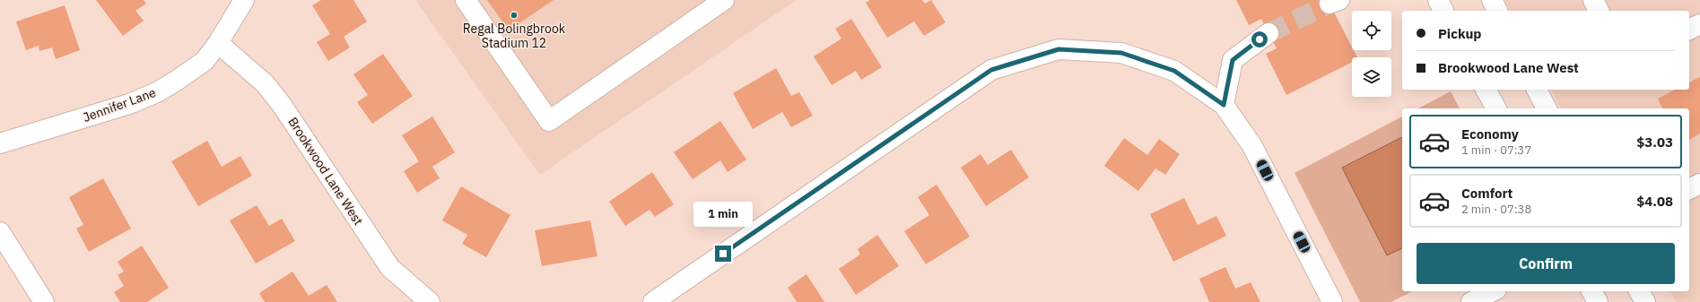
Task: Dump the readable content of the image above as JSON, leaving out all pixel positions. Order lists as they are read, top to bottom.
{
  "streets": {
    "street": ["Jennifer Lane", "Brookwood Lane West"]
  },
  "crossings": [
    ["Jennifer Lane", "Brookwood Lane West"]
  ],
  "places": ["Regal Bolingbrook Stadium 12"],
  "page": {
    "banner": ["Pickup", "Brookwood Lane West"],
    "list": [
      {
        "name": "Economy",
        "note": "1 min · 07:37",
        "value": "$3.03"
      },
      {
        "name": "Comfort",
        "note": "2 min · 07:38",
        "value": "$4.08"
      }
    ],
    "bubble": "1 min",
    "buttons": "Confirm"
  }
}
